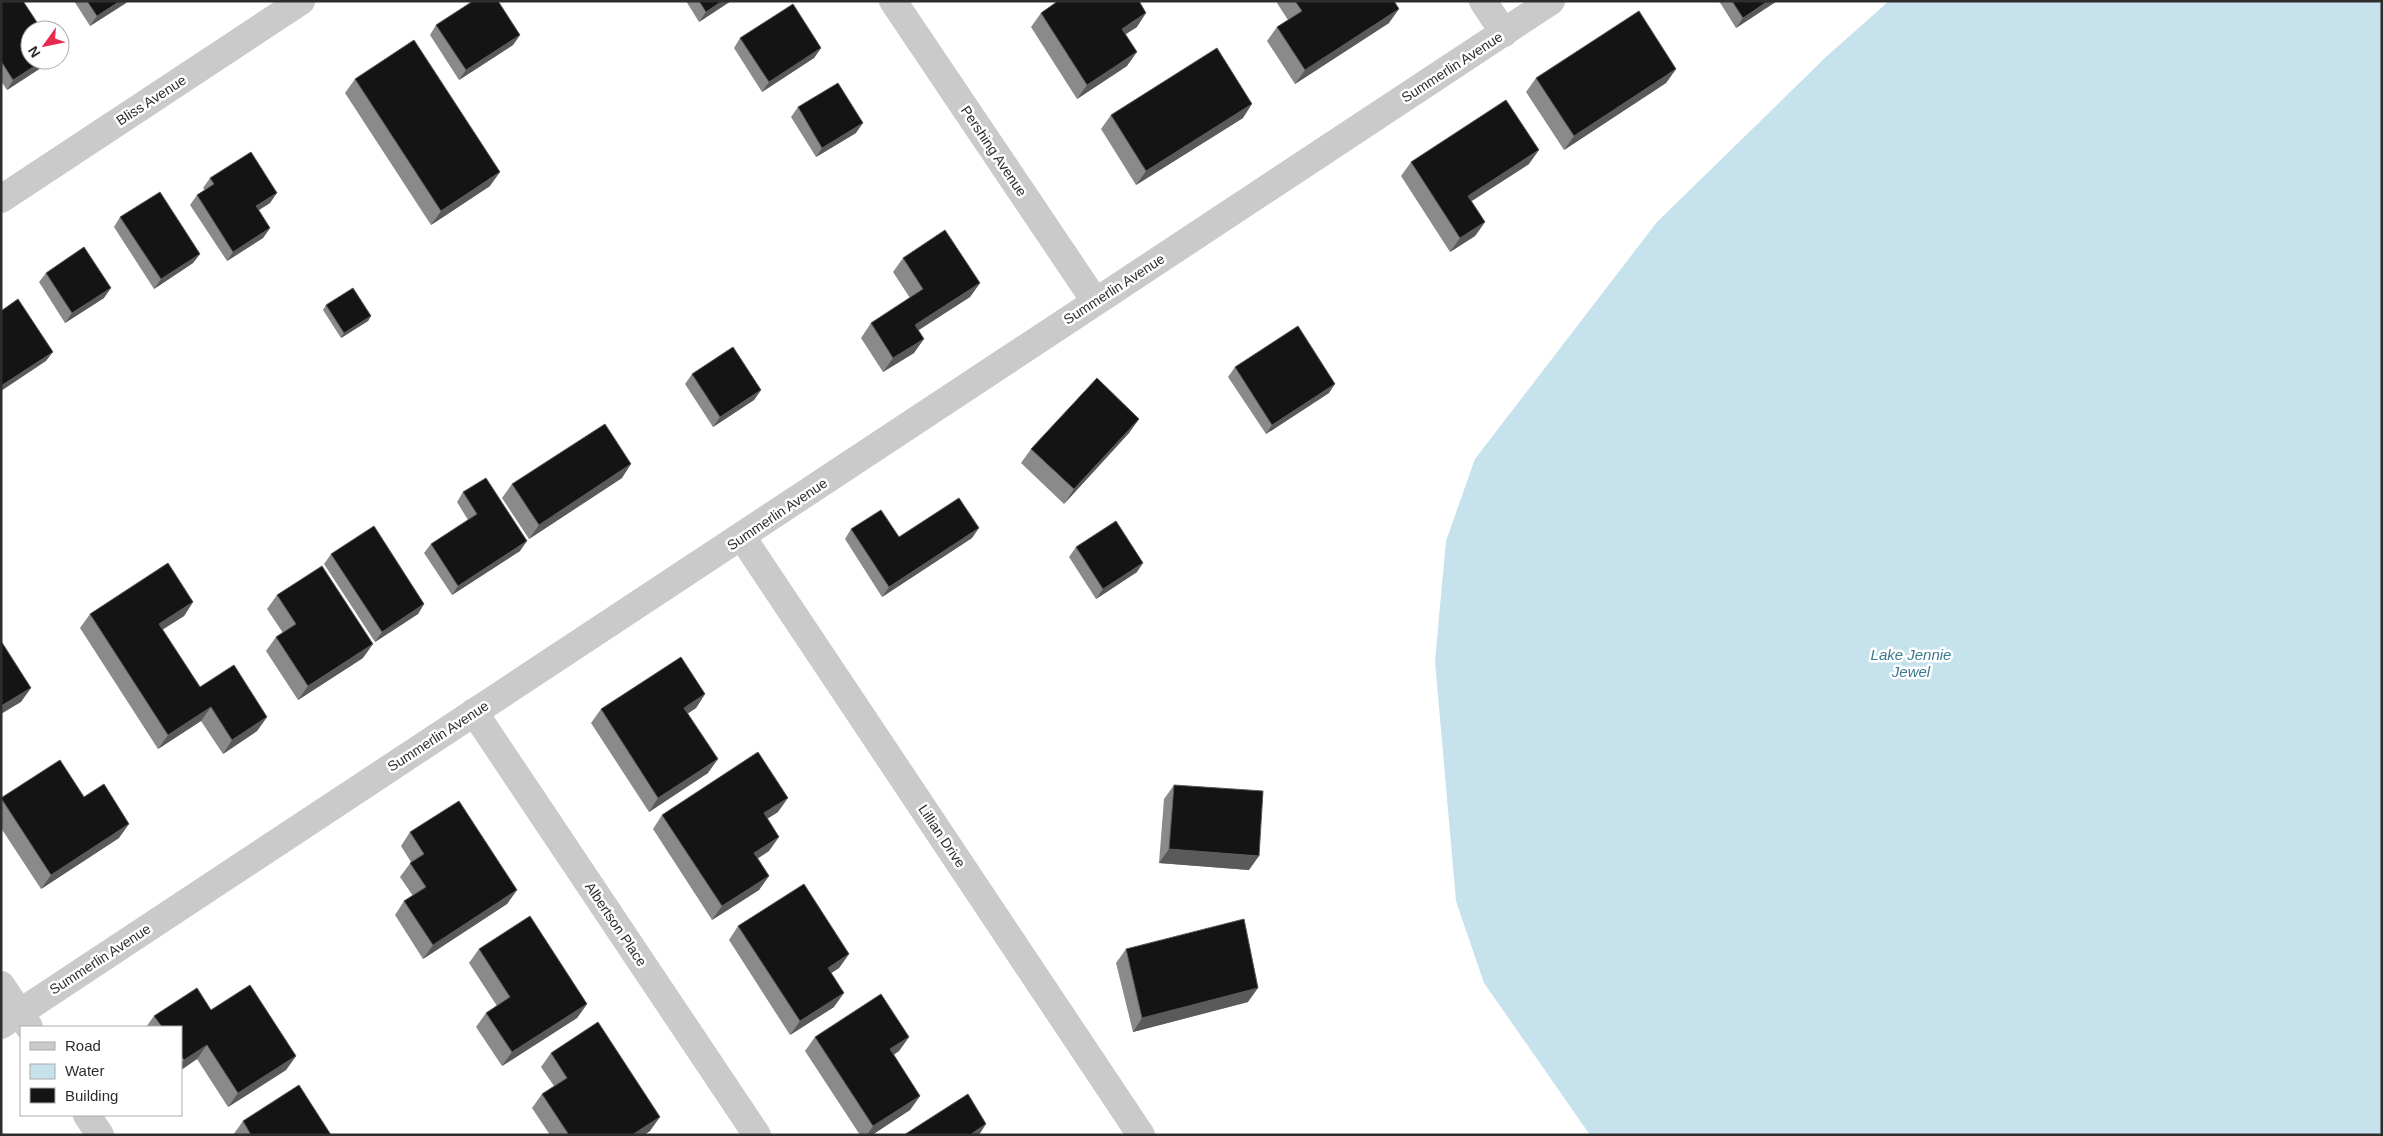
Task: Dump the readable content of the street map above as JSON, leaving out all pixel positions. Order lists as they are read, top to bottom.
{
  "streets": {
    "street": [
      "Summerlin Avenue",
      "Bliss Avenue",
      "Pershing Avenue",
      "Lillian Drive",
      "Albertson Place"
    ]
  },
  "crossings": [
    ["Summerlin Avenue", "Pershing Avenue"],
    ["Summerlin Avenue", "Lillian Drive"],
    ["Summerlin Avenue", "Albertson Place"]
  ],
  "water": ["Lake Jennie Jewel"],
  "legend": ["Road", "Water", "Building"],
  "north": "bottom left"
}
